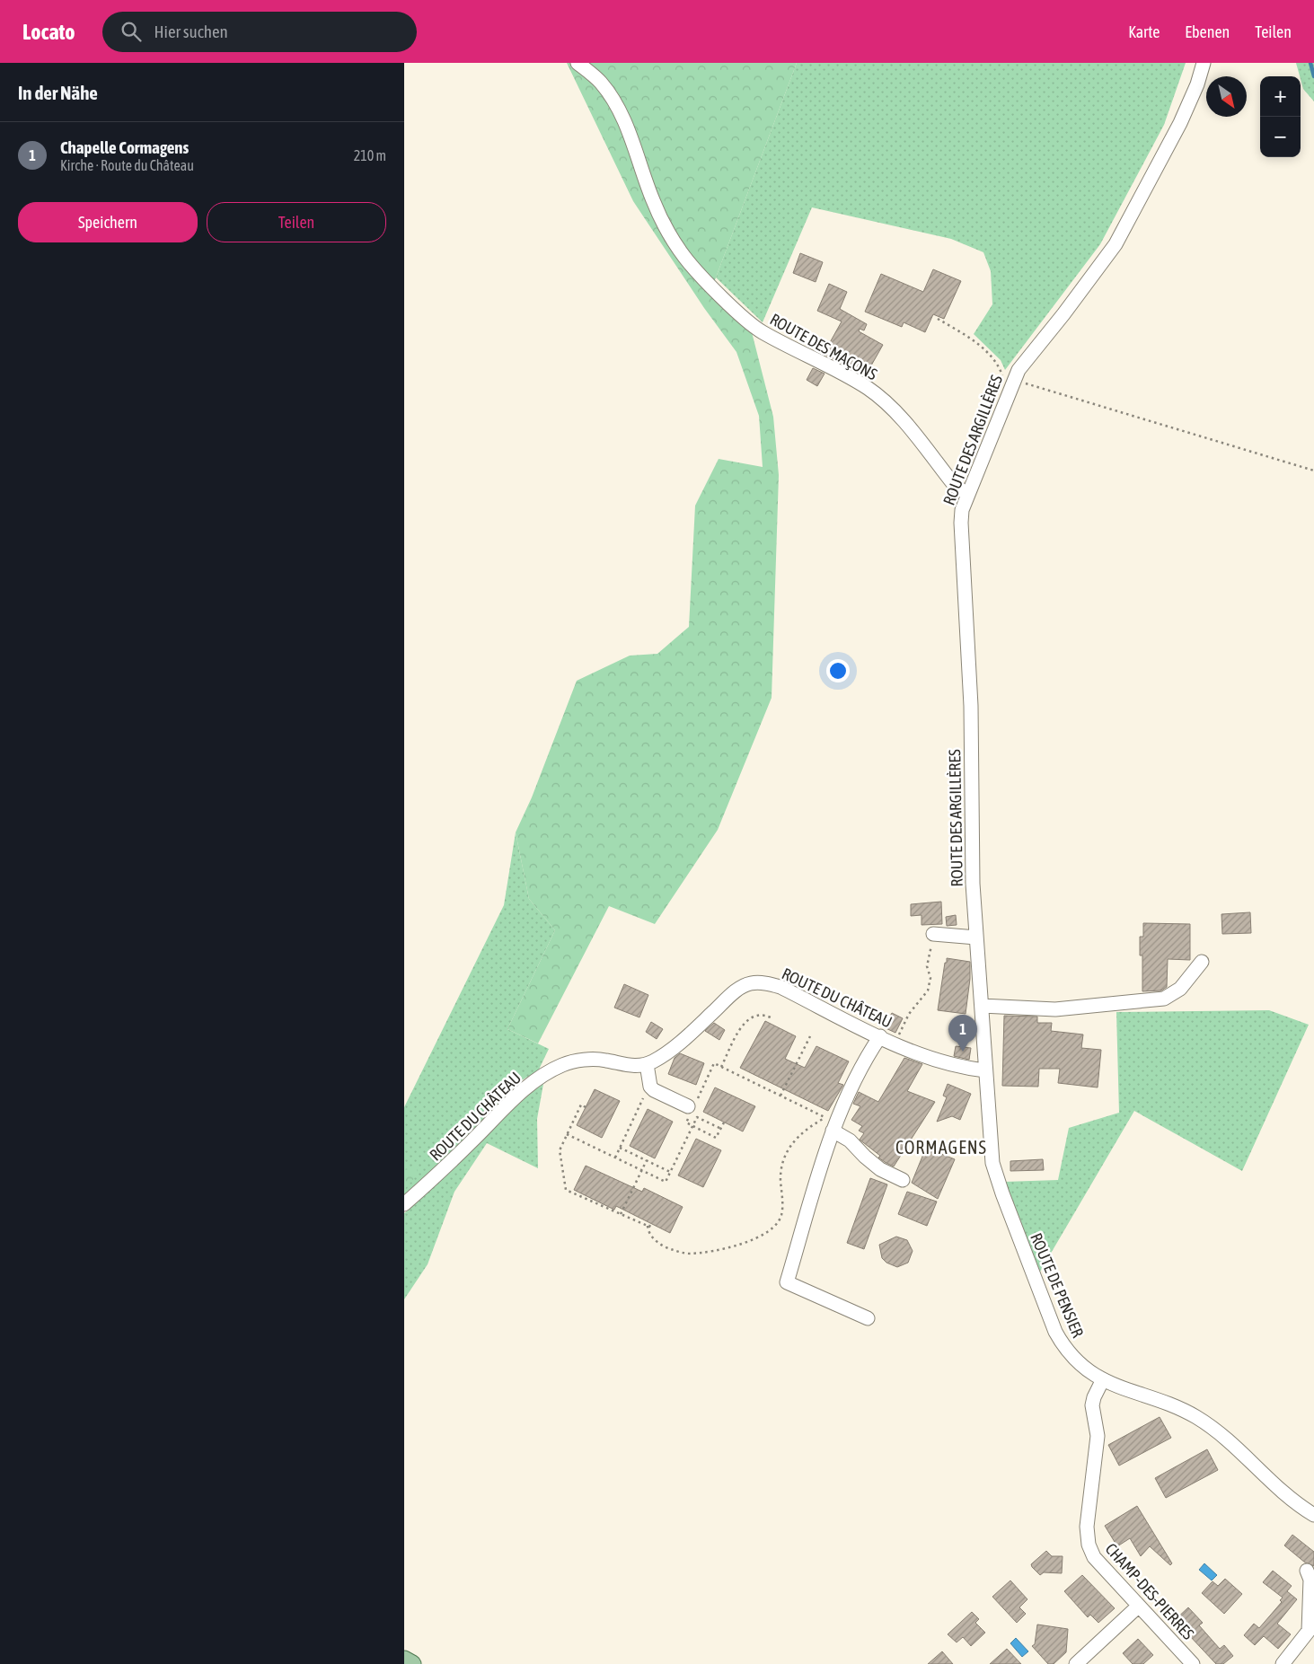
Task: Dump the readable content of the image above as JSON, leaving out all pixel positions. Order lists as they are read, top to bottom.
{
  "streets": {
    "street": [
      "ROUTE DES MAÇONS",
      "ROUTE DES ARGILLÈRES",
      "ROUTE DU CHÂTEAU",
      "ROUTE DE PENSIER",
      "CHAMP-DES-PIERRES"
    ]
  },
  "crossings": [
    ["ROUTE DES MAÇONS", "ROUTE DES ARGILLÈRES"],
    ["ROUTE DES ARGILLÈRES", "ROUTE DU CHÂTEAU"],
    ["ROUTE DES ARGILLÈRES", "ROUTE DE PENSIER"],
    ["ROUTE DU CHÂTEAU", "ROUTE DE PENSIER"],
    ["ROUTE DE PENSIER", "CHAMP-DES-PIERRES"]
  ],
  "districts": ["CORMAGENS"],
  "north": "bottom right",
  "page": {
    "header": "Locato",
    "search": "Hier suchen",
    "nav": ["Karte", "Ebenen", "Teilen"],
    "heading": "In der Nähe",
    "map_buttons": ["+", "−"],
    "list": [
      {
        "mark": "1",
        "name": "Chapelle Cormagens",
        "note": "Kirche · Route du Château",
        "value": "210 m"
      }
    ],
    "buttons": ["Speichern", "Teilen"],
    "pins": "1"
  }
}
